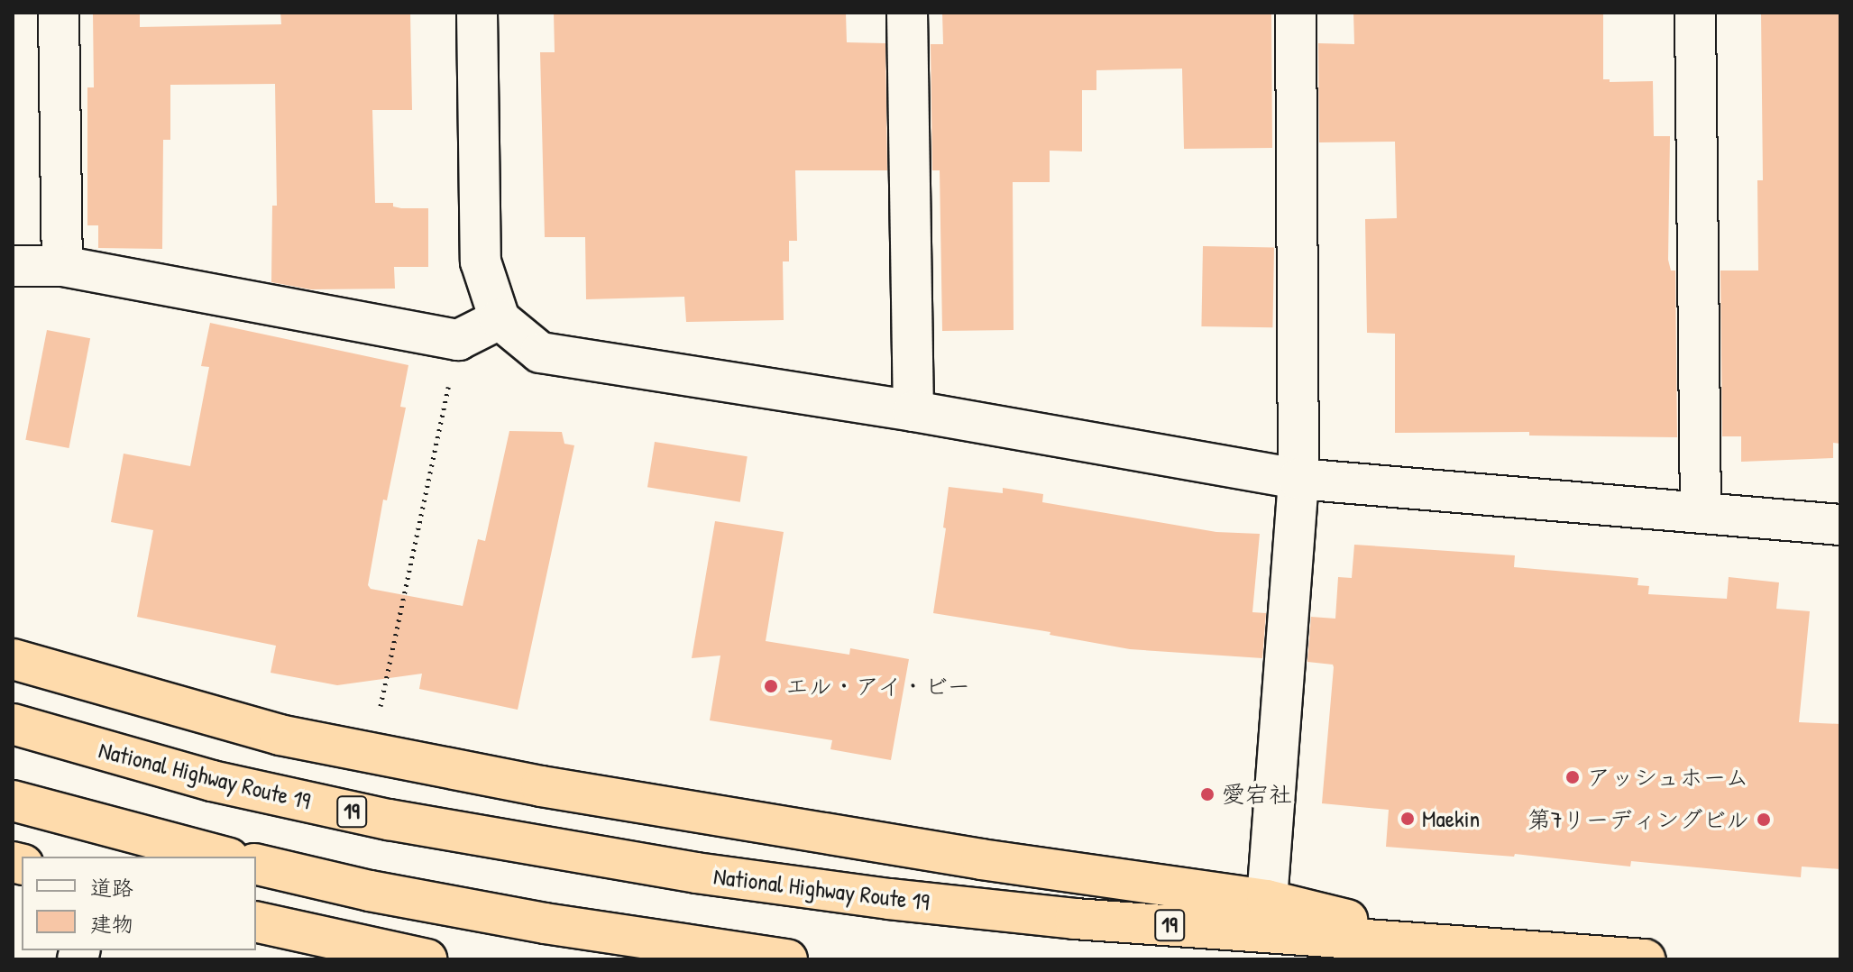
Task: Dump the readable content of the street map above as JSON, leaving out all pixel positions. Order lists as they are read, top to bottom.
{
  "streets": {
    "highway": ["National Highway Route 19", "19"]
  },
  "places": [
    "エル・アイ・ビー",
    "アッシュホーム",
    "愛宕社",
    "Maekin",
    "第7リーディングビル"
  ],
  "legend": ["道路", "建物"]
}
